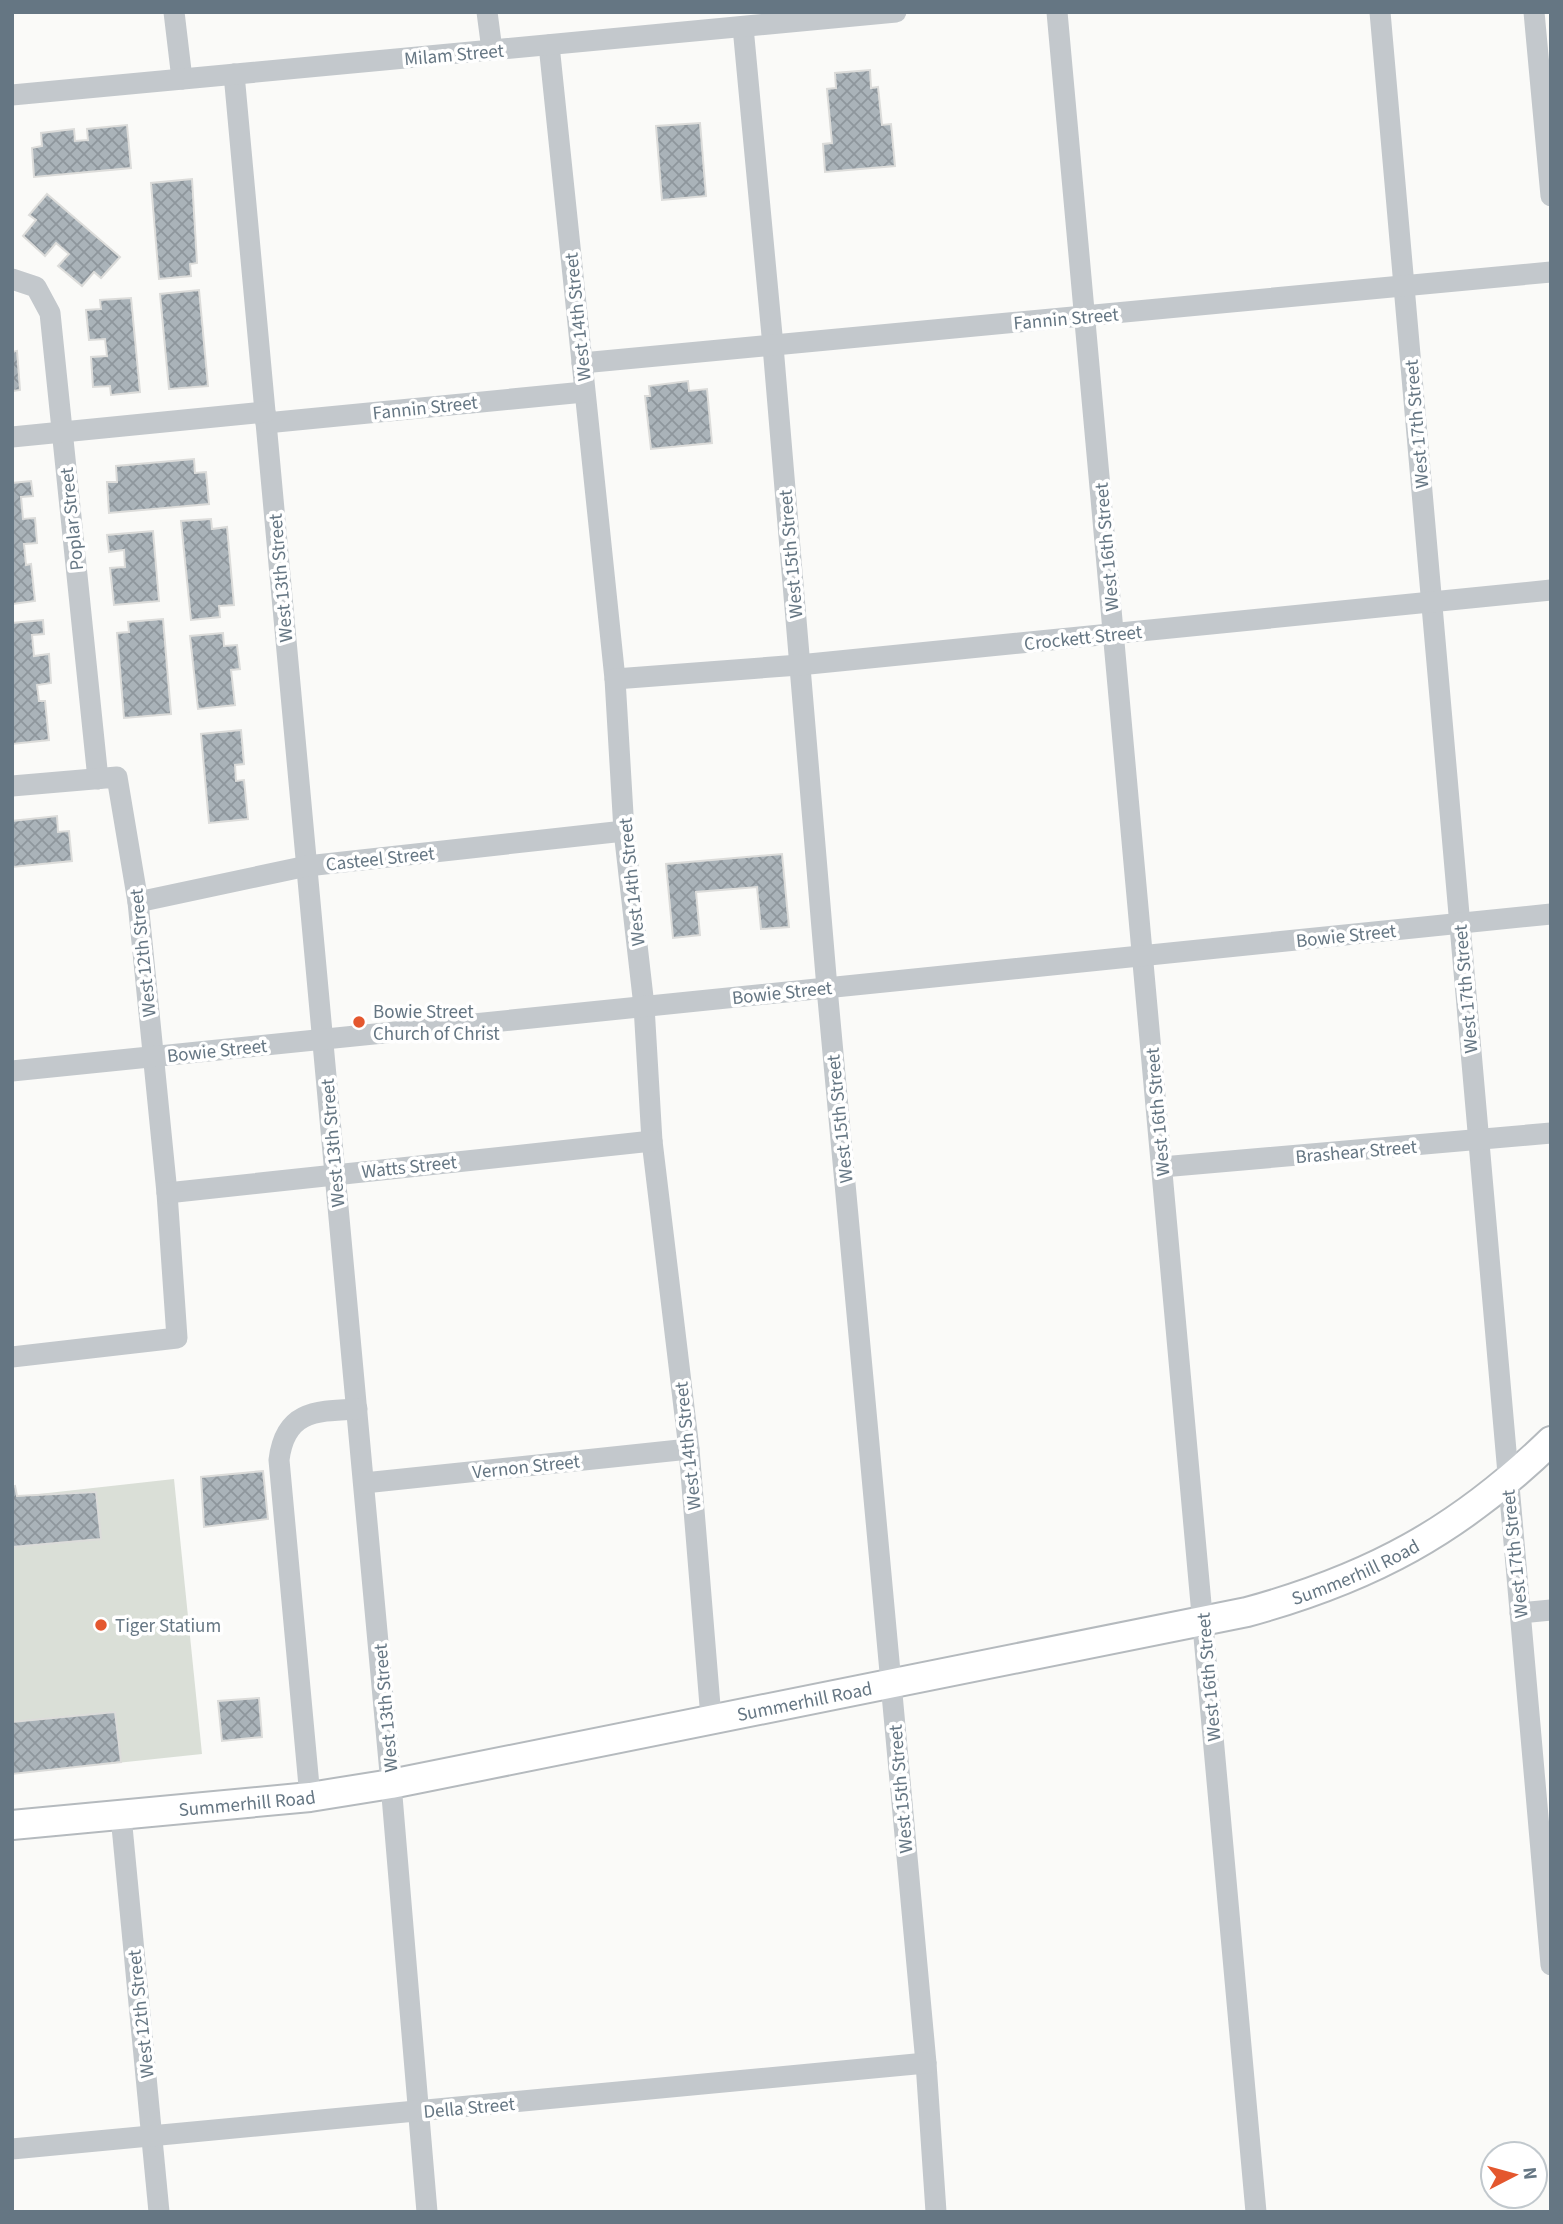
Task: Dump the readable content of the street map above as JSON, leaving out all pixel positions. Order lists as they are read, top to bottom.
{
  "streets": {
    "main road": ["Summerhill Road"],
    "street": [
      "Milam Street",
      "West 14th Street",
      "Fannin Street",
      "West 17th Street",
      "Poplar Street",
      "West 16th Street",
      "West 15th Street",
      "West 13th Street",
      "Crockett Street",
      "Casteel Street",
      "Bowie Street",
      "West 12th Street",
      "Brashear Street",
      "Watts Street",
      "Vernon Street",
      "Della Street"
    ]
  },
  "crossings": [
    ["Milam Street", "West 14th Street"],
    ["Milam Street", "West 15th Street"],
    ["Milam Street", "West 13th Street"],
    ["West 14th Street", "Fannin Street"],
    ["West 14th Street", "Crockett Street"],
    ["West 14th Street", "Casteel Street"],
    ["West 14th Street", "Bowie Street"],
    ["West 14th Street", "Watts Street"],
    ["West 14th Street", "Vernon Street"],
    ["West 14th Street", "Summerhill Road"],
    ["Fannin Street", "West 17th Street"],
    ["Fannin Street", "Poplar Street"],
    ["Fannin Street", "West 16th Street"],
    ["Fannin Street", "West 15th Street"],
    ["Fannin Street", "West 13th Street"],
    ["West 17th Street", "Crockett Street"],
    ["West 17th Street", "Bowie Street"],
    ["West 17th Street", "Brashear Street"],
    ["West 17th Street", "Summerhill Road"],
    ["Poplar Street", "West 12th Street"],
    ["West 16th Street", "Crockett Street"],
    ["West 16th Street", "Bowie Street"],
    ["West 16th Street", "Brashear Street"],
    ["West 16th Street", "Summerhill Road"],
    ["West 15th Street", "Crockett Street"],
    ["West 15th Street", "Bowie Street"],
    ["West 15th Street", "Summerhill Road"],
    ["West 15th Street", "Della Street"],
    ["West 13th Street", "Casteel Street"],
    ["West 13th Street", "Bowie Street"],
    ["West 13th Street", "Watts Street"],
    ["West 13th Street", "Vernon Street"],
    ["West 13th Street", "Summerhill Road"],
    ["West 13th Street", "Della Street"],
    ["Casteel Street", "West 12th Street"],
    ["Bowie Street", "West 12th Street"],
    ["West 12th Street", "Watts Street"],
    ["West 12th Street", "Summerhill Road"],
    ["West 12th Street", "Della Street"]
  ],
  "places": ["Bowie Street Church of Christ", "Tiger Statium"],
  "north": "right"
}
